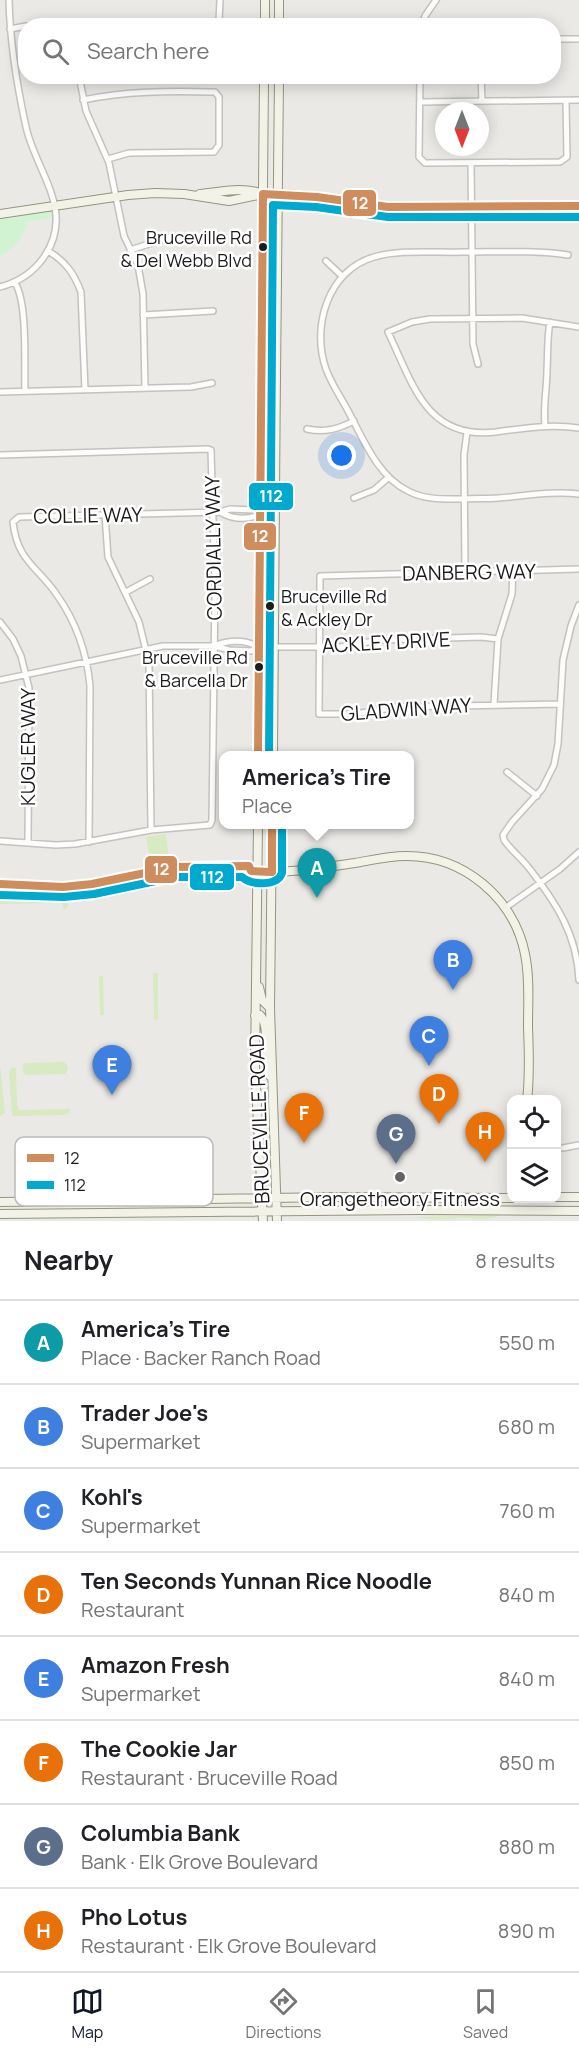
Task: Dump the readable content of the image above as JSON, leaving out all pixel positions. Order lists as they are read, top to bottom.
{
  "streets": {
    "main road": ["BRUCEVILLE ROAD"],
    "street": [
      "COLLIE WAY",
      "CORDIALLY WAY",
      "DANBERG WAY",
      "ACKLEY DRIVE",
      "GLADWIN WAY",
      "KUGLER WAY"
    ]
  },
  "crossings": [
    ["COLLIE WAY", "CORDIALLY WAY"],
    ["CORDIALLY WAY", "KUGLER WAY"],
    ["DANBERG WAY", "ACKLEY DRIVE"],
    ["DANBERG WAY", "GLADWIN WAY"],
    ["ACKLEY DRIVE", "GLADWIN WAY"]
  ],
  "places": [
    "Bruceville Rd & Del Webb Blvd",
    "Bruceville Rd & Ackley Dr",
    "Bruceville Rd & Barcella Dr",
    "Orangetheory Fitness"
  ],
  "lines": ["transit line 12", "transit line 112"],
  "legend": ["12", "112"],
  "north": "bottom",
  "page": {
    "search": "Search here",
    "popup": ["America's Tire", "Place"],
    "pins": [
      "A",
      "B",
      "C",
      "E",
      "D",
      "F",
      "H",
      "G"
    ],
    "heading": ["Nearby", "8 results"],
    "list": [
      {
        "mark": "A",
        "name": "America's Tire",
        "note": "Place · Backer Ranch Road",
        "value": "550 m"
      },
      {
        "mark": "B",
        "name": "Trader Joe's",
        "note": "Supermarket",
        "value": "680 m"
      },
      {
        "mark": "C",
        "name": "Kohl's",
        "note": "Supermarket",
        "value": "760 m"
      },
      {
        "mark": "D",
        "name": "Ten Seconds Yunnan Rice Noodle",
        "note": "Restaurant",
        "value": "840 m"
      },
      {
        "mark": "E",
        "name": "Amazon Fresh",
        "note": "Supermarket",
        "value": "840 m"
      },
      {
        "mark": "F",
        "name": "The Cookie Jar",
        "note": "Restaurant · Bruceville Road",
        "value": "850 m"
      },
      {
        "mark": "G",
        "name": "Columbia Bank",
        "note": "Bank · Elk Grove Boulevard",
        "value": "880 m"
      },
      {
        "mark": "H",
        "name": "Pho Lotus",
        "note": "Restaurant · Elk Grove Boulevard",
        "value": "890 m"
      }
    ],
    "nav": ["Map", "Directions", "Saved"]
  }
}
